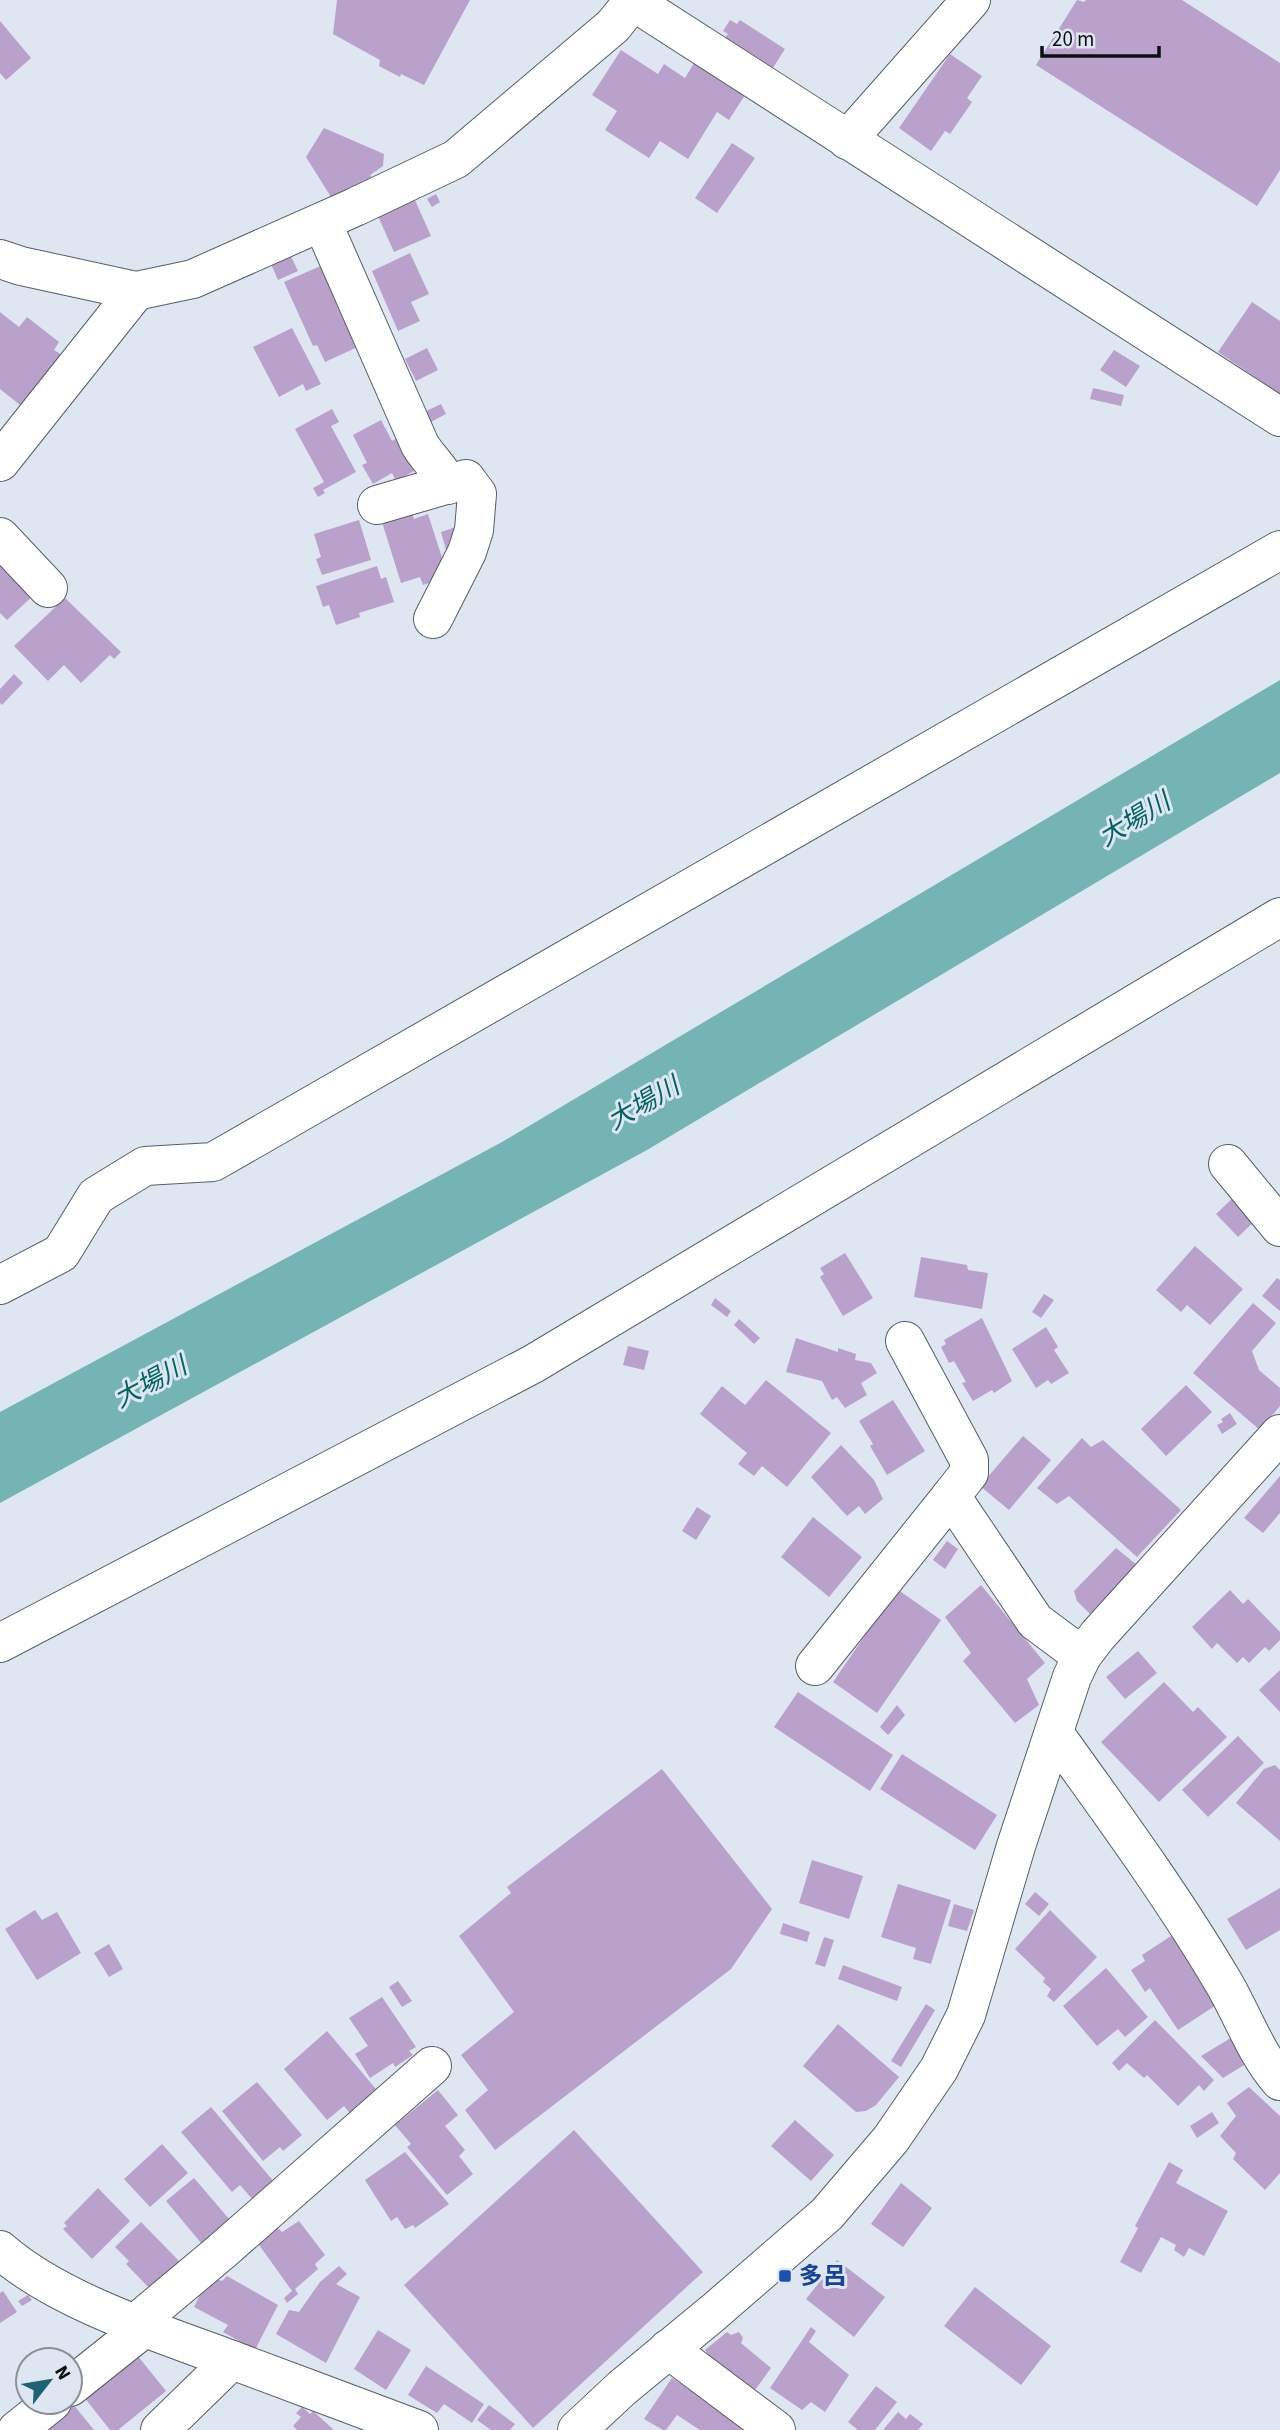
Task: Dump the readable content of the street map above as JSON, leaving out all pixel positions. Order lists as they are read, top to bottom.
{
  "water": ["大場川"],
  "places": {
    "transit": ["多呂"]
  },
  "scale_bar": "20 m",
  "north": "top right"
}
